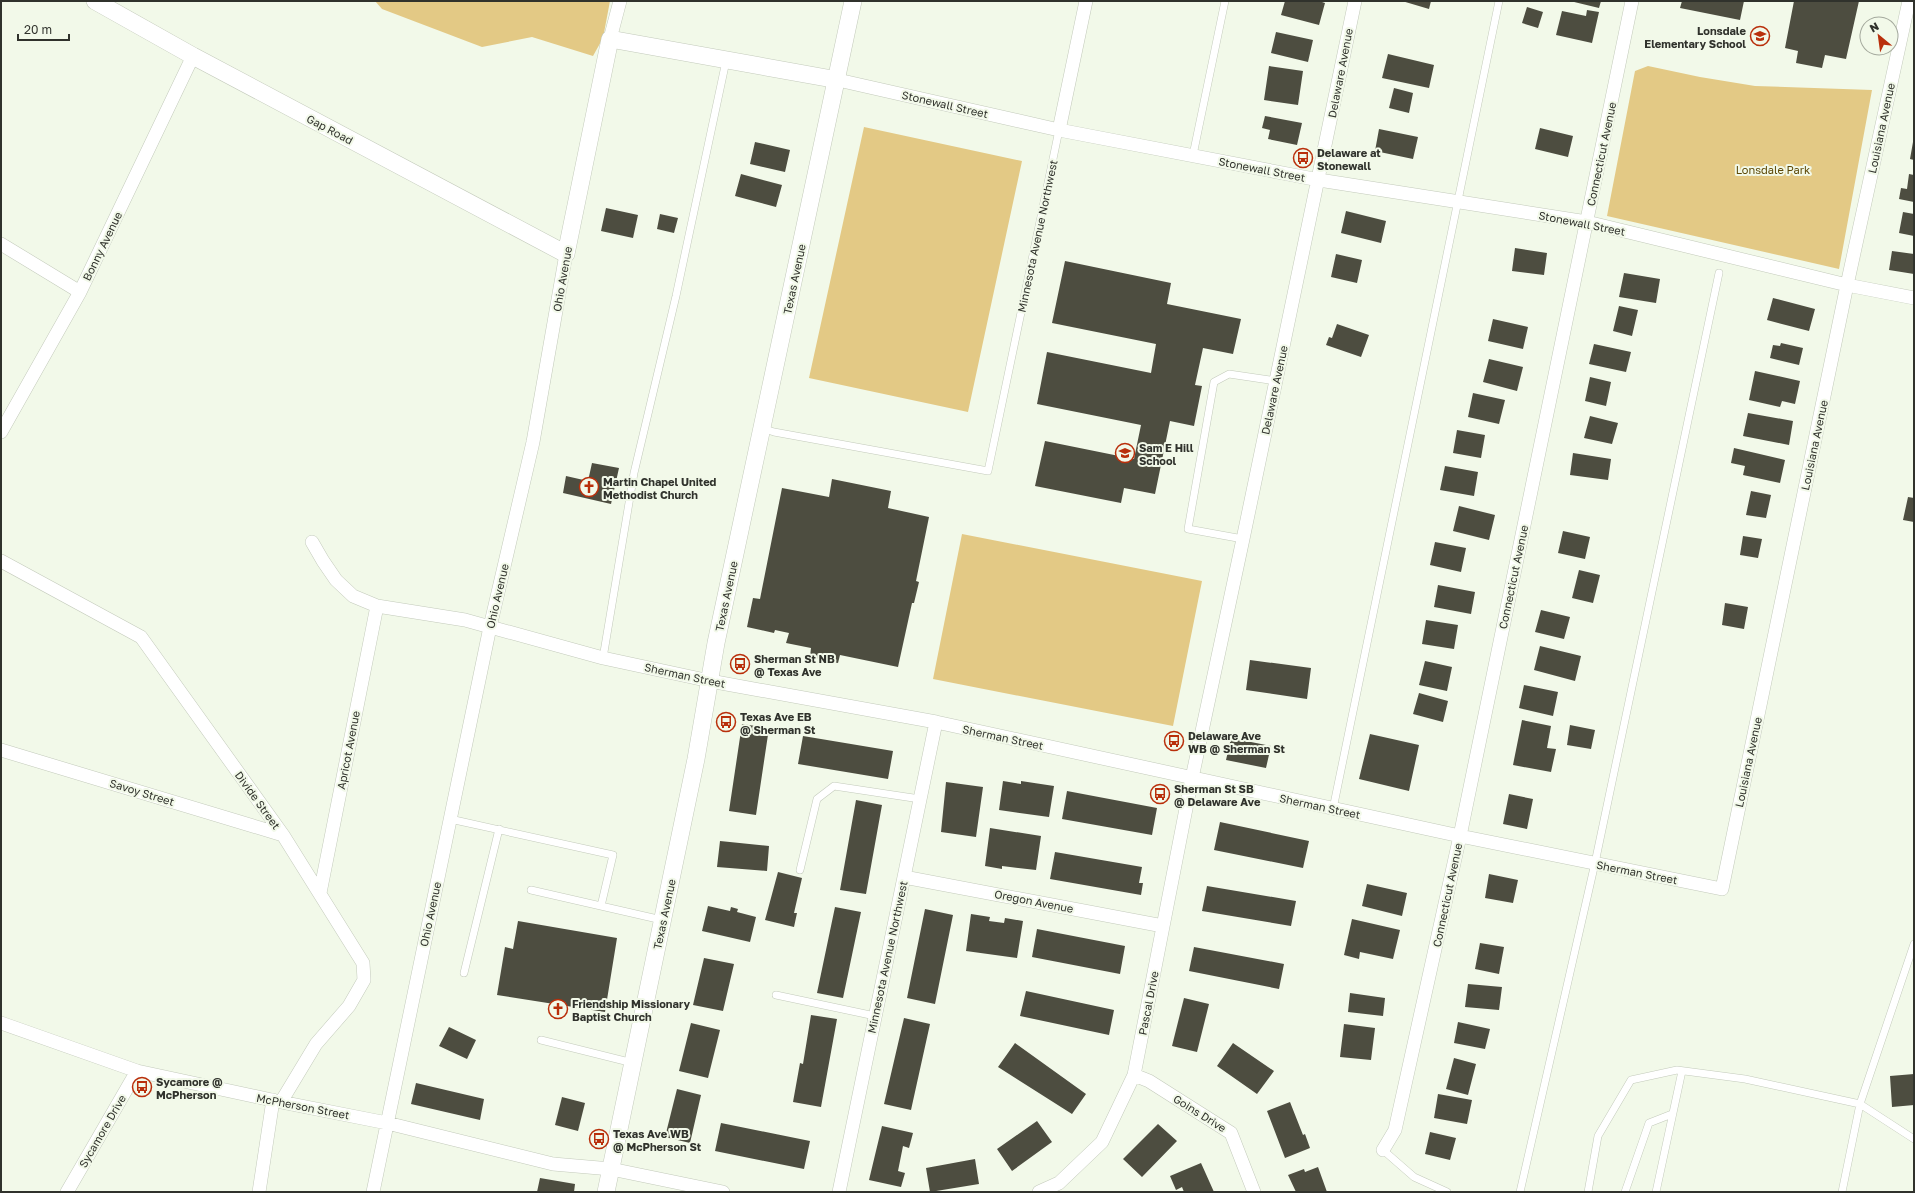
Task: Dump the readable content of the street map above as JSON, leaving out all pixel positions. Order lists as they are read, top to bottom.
{
  "streets": {
    "street": [
      "Delaware Avenue",
      "Stonewall Street",
      "Louisiana Avenue",
      "Gap Road",
      "Connecticut Avenue",
      "Minnesota Avenue Northwest",
      "Bonny Avenue",
      "Ohio Avenue",
      "Texas Avenue",
      "Sherman Street",
      "Apricot Avenue",
      "Savoy Street",
      "Divide Street",
      "Oregon Avenue",
      "Pascal Drive",
      "McPherson Street",
      "Goins Drive",
      "Sycamore Drive"
    ]
  },
  "crossings": [
    ["Delaware Avenue", "Stonewall Street"],
    ["Delaware Avenue", "Sherman Street"],
    ["Delaware Avenue", "Pascal Drive"],
    ["Stonewall Street", "Louisiana Avenue"],
    ["Stonewall Street", "Connecticut Avenue"],
    ["Stonewall Street", "Minnesota Avenue Northwest"],
    ["Stonewall Street", "Ohio Avenue"],
    ["Stonewall Street", "Texas Avenue"],
    ["Louisiana Avenue", "Sherman Street"],
    ["Gap Road", "Bonny Avenue"],
    ["Gap Road", "Ohio Avenue"],
    ["Connecticut Avenue", "Sherman Street"],
    ["Minnesota Avenue Northwest", "Texas Avenue"],
    ["Minnesota Avenue Northwest", "Sherman Street"],
    ["Minnesota Avenue Northwest", "Oregon Avenue"],
    ["Ohio Avenue", "Sherman Street"],
    ["Ohio Avenue", "McPherson Street"],
    ["Texas Avenue", "Sherman Street"],
    ["Texas Avenue", "McPherson Street"],
    ["Sherman Street", "Apricot Avenue"],
    ["Sherman Street", "Pascal Drive"],
    ["Apricot Avenue", "Divide Street"],
    ["Savoy Street", "Divide Street"],
    ["Divide Street", "McPherson Street"],
    ["Oregon Avenue", "Pascal Drive"],
    ["Pascal Drive", "Goins Drive"],
    ["McPherson Street", "Sycamore Drive"]
  ],
  "parks": ["Lonsdale Park"],
  "places": {
    "school or university": ["Lonsdale Elementary School", "Sam E Hill School"],
    "bus stop": [
      "Delaware at Stonewall",
      "Sherman St NB @ Texas Ave",
      "Texas Ave EB @ Sherman St",
      "Delaware Ave WB @ Sherman St",
      "Sherman St SB @ Delaware Ave",
      "Sycamore @ McPherson",
      "Texas Ave WB @ McPherson St"
    ],
    "church": ["Martin Chapel United Methodist Church", "Friendship Missionary Baptist Church"]
  },
  "scale_bar": "20 m",
  "north": "top left"
}
